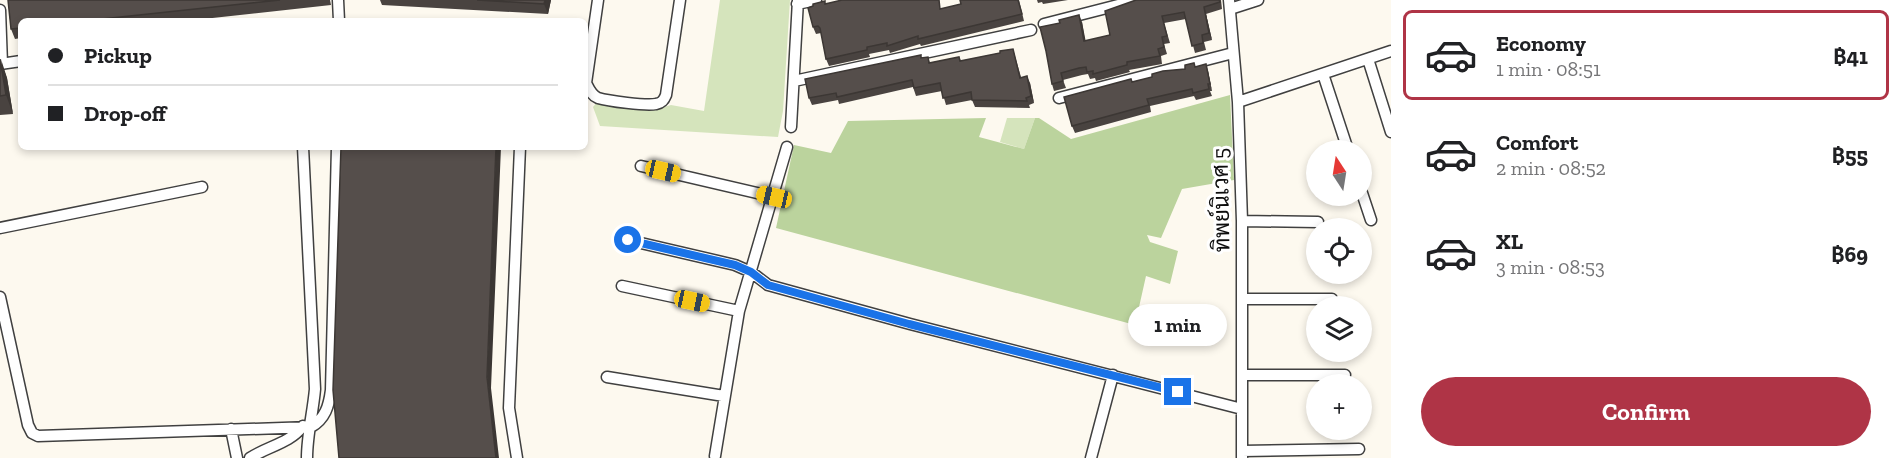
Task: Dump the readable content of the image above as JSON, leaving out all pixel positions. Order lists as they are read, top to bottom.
{
  "streets": {
    "street": ["ทิพย์นิเวศ 5"]
  },
  "north": "top",
  "page": {
    "list": [
      {
        "name": "Economy",
        "note": "1 min · 08:51",
        "value": "฿41"
      },
      {
        "name": "Comfort",
        "note": "2 min · 08:52",
        "value": "฿55"
      },
      {
        "name": "XL",
        "note": "3 min · 08:53",
        "value": "฿69"
      }
    ],
    "banner": ["Pickup", "Drop-off"],
    "map_buttons": "+",
    "bubble": "1 min",
    "buttons": "Confirm"
  }
}
